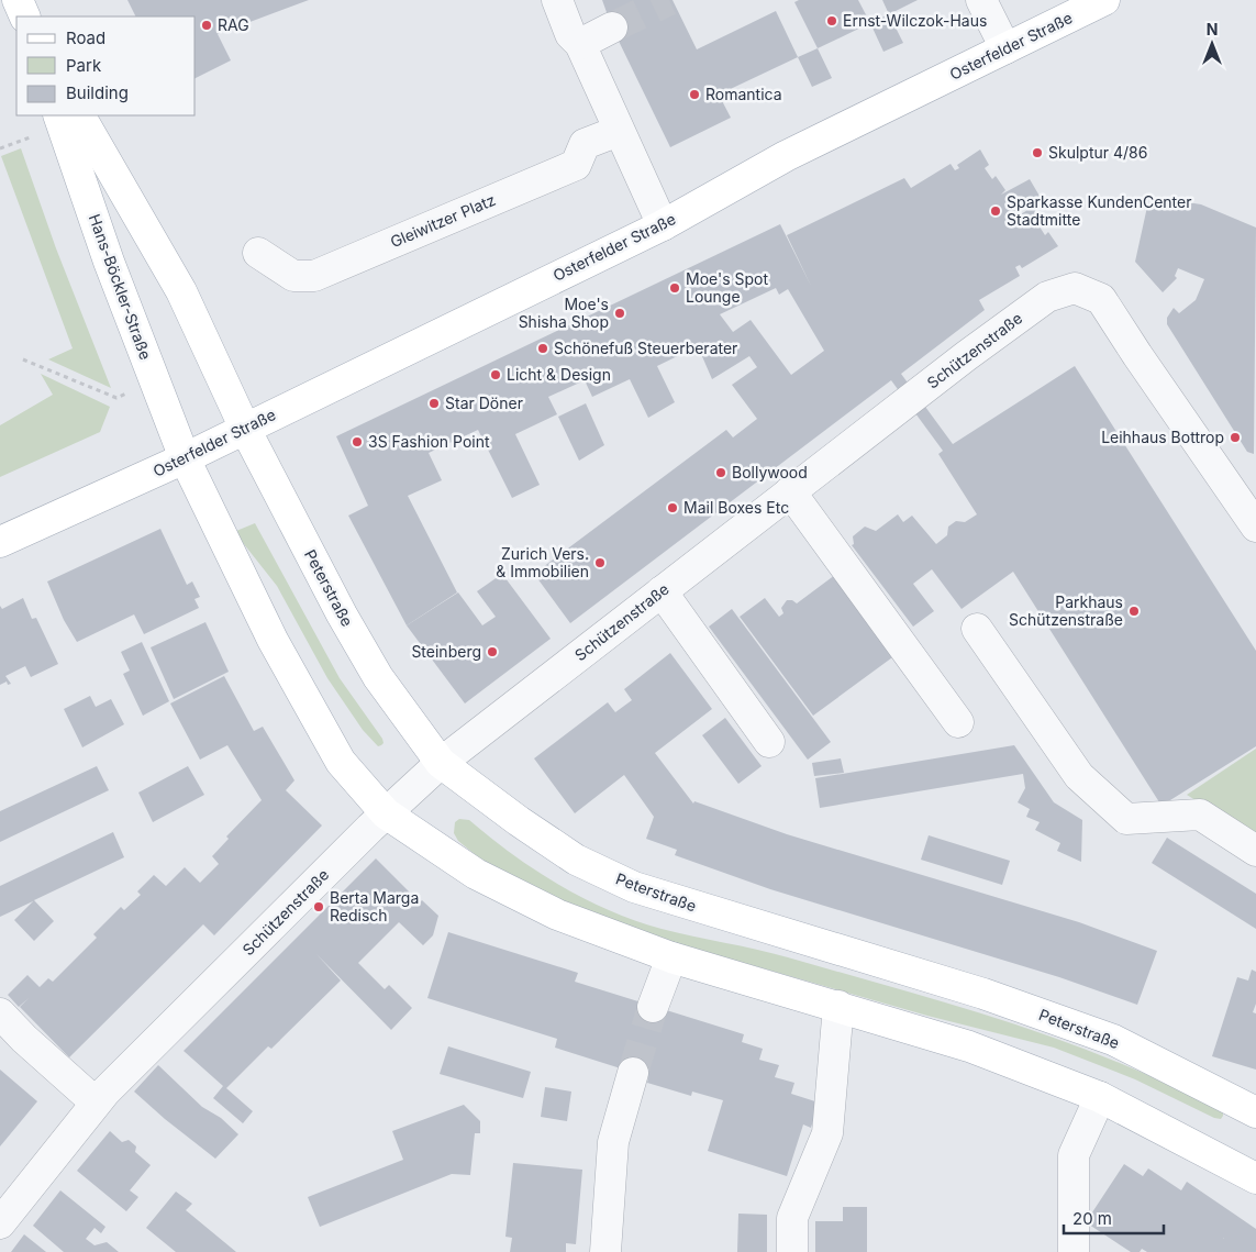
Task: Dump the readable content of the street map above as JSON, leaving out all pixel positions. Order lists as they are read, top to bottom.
{
  "streets": {
    "main road": ["Osterfelder Straße", "Hans-Böckler-Straße", "Peterstraße"],
    "street": ["Gleiwitzer Platz", "Schützenstraße"]
  },
  "crossings": [
    ["Osterfelder Straße", "Hans-Böckler-Straße"],
    ["Osterfelder Straße", "Peterstraße"],
    ["Schützenstraße", "Peterstraße"]
  ],
  "places": [
    "Ernst-Wilczok-Haus",
    "RAG",
    "Romantica",
    "Skulptur 4/86",
    "Sparkasse KundenCenter Stadtmitte",
    "Moe's Spot Lounge",
    "Moe's Shisha Shop",
    "Schönefuß Steuerberater",
    "Licht & Design",
    "Star Döner",
    "Leihhaus Bottrop",
    "3S Fashion Point",
    "Bollywood",
    "Mail Boxes Etc",
    "Zurich Vers. & Immobilien",
    "Parkhaus Schützenstraße",
    "Steinberg",
    "Berta Marga Redisch"
  ],
  "legend": ["Road", "Park", "Building"],
  "scale_bar": "20 m",
  "north": "top"
}
